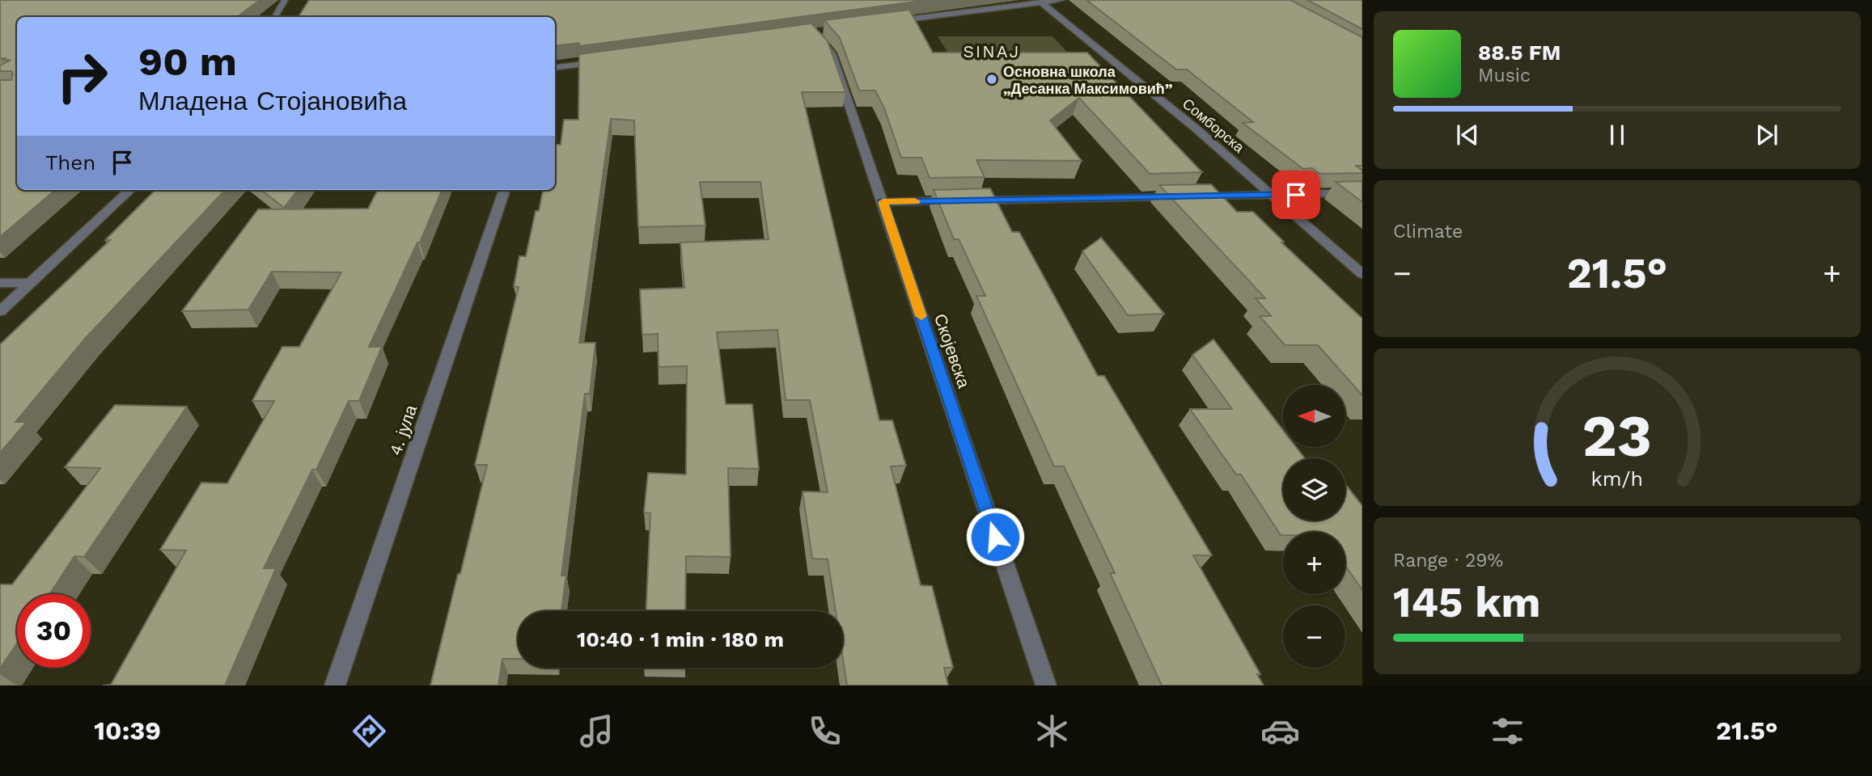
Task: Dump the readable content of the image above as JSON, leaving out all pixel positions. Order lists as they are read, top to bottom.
{
  "streets": {
    "street": ["Сомборска", "Скојевска", "4. јула"]
  },
  "districts": ["SINAJ"],
  "places": ["Основна школа „Десанка Максимовић”"],
  "north": "left",
  "page": {
    "turn": ["90 m", "Младена Стојановића"],
    "song": ["88.5 FM", "Music"],
    "then": "Then",
    "tile": [
      "Climate",
      ["Range · 29%", "145 km"]
    ],
    "heat": ["−", "21.5°", "+"],
    "map_buttons": ["+", "−"],
    "limit": "30",
    "trip": "10:40 · 1 min · 180 m",
    "tabs": ["10:39", "21.5°"],
    "gauge": ["23", "km/h"]
  }
}
